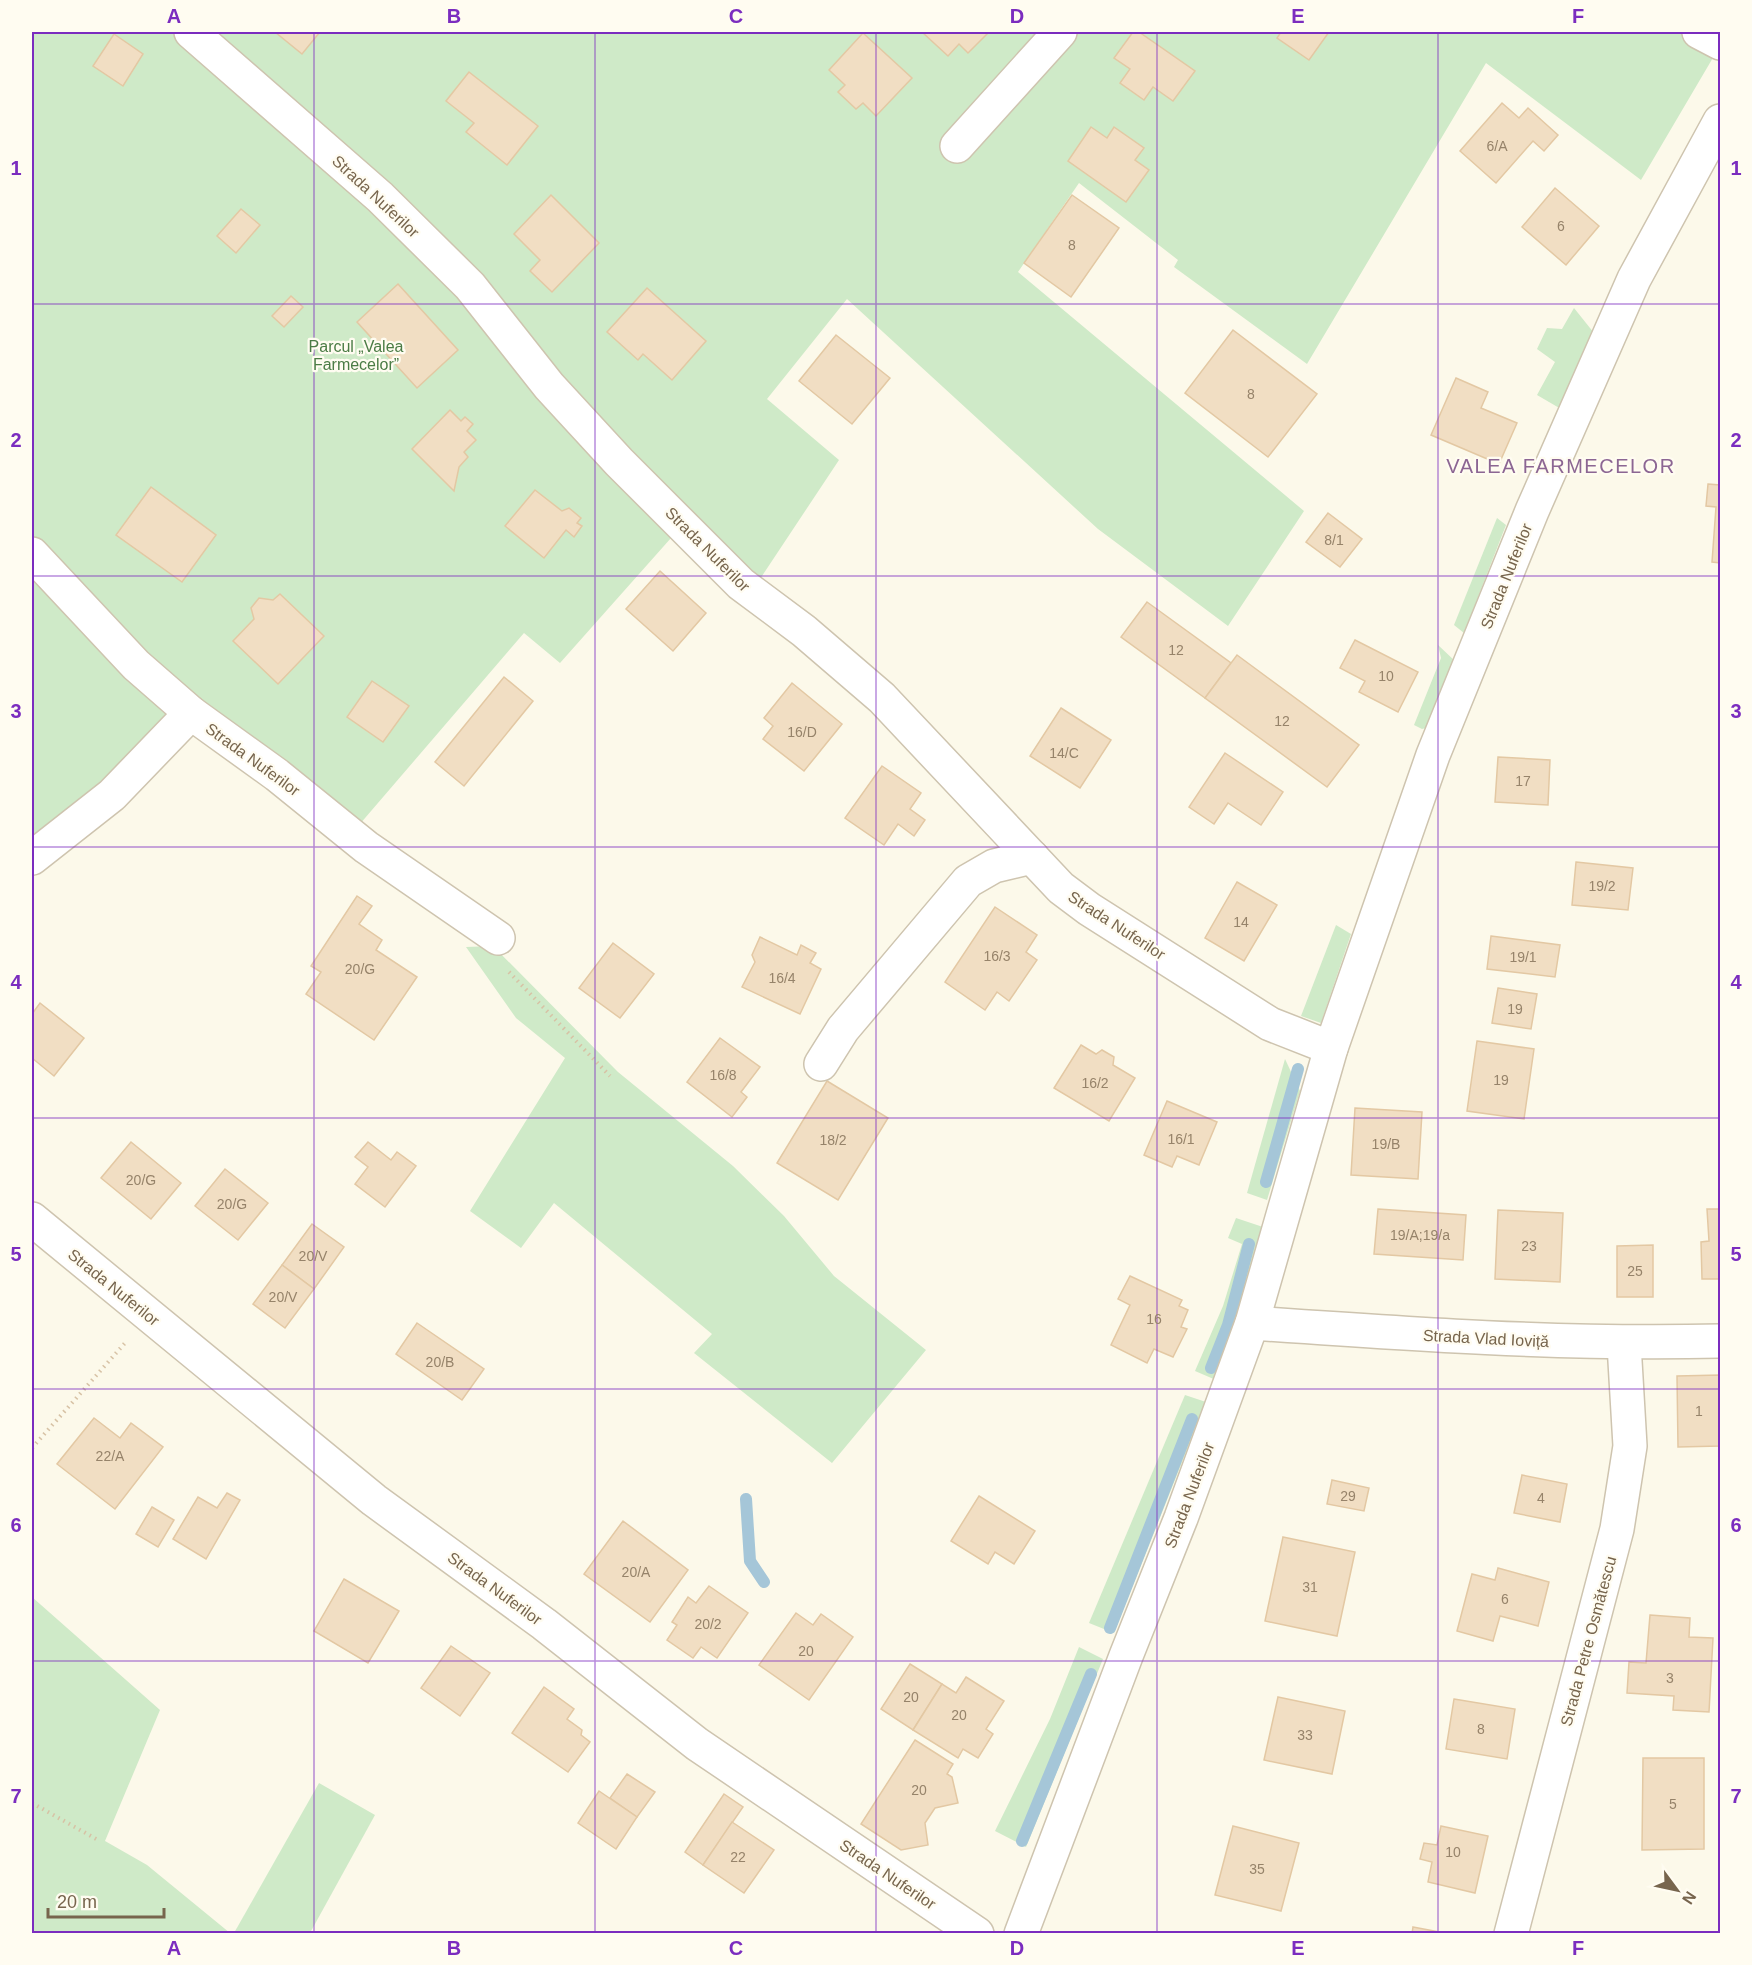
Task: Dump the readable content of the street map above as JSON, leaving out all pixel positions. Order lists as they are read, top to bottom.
{
  "streets": {
    "street": ["Strada Nuferilor", "Strada Vlad Ioviță", "Strada Petre Osmătescu"]
  },
  "crossings": [
    ["Strada Nuferilor", "Strada Vlad Ioviță"],
    ["Strada Vlad Ioviță", "Strada Petre Osmătescu"]
  ],
  "districts": ["VALEA FARMECELOR"],
  "parks": ["Parcul „Valea Farmecelor”"],
  "house_numbers": [
    "6/A",
    "6",
    "8",
    "8",
    "8/1",
    "12",
    "10",
    "12",
    "16/D",
    "14/C",
    "17",
    "19/2",
    "14",
    "16/3",
    "19/1",
    "20/G",
    "16/4",
    "19",
    "16/8",
    "19",
    "16/2",
    "16/1",
    "18/2",
    "19/B",
    "20/G",
    "20/G",
    "19/A;19/a",
    "23",
    "20/V",
    "25",
    "20/V",
    "16",
    "20/B",
    "1",
    "22/A",
    "29",
    "4",
    "20/A",
    "31",
    "6",
    "20/2",
    "20",
    "3",
    "20",
    "20",
    "8",
    "33",
    "20",
    "5",
    "10",
    "22",
    "35"
  ],
  "scale_bar": "20 m",
  "north": "bottom right",
  "grid": {
    "columns": [
      "A",
      "B",
      "C",
      "D",
      "E",
      "F"
    ],
    "rows": [
      "1",
      "2",
      "3",
      "4",
      "5",
      "6",
      "7"
    ]
  }
}
